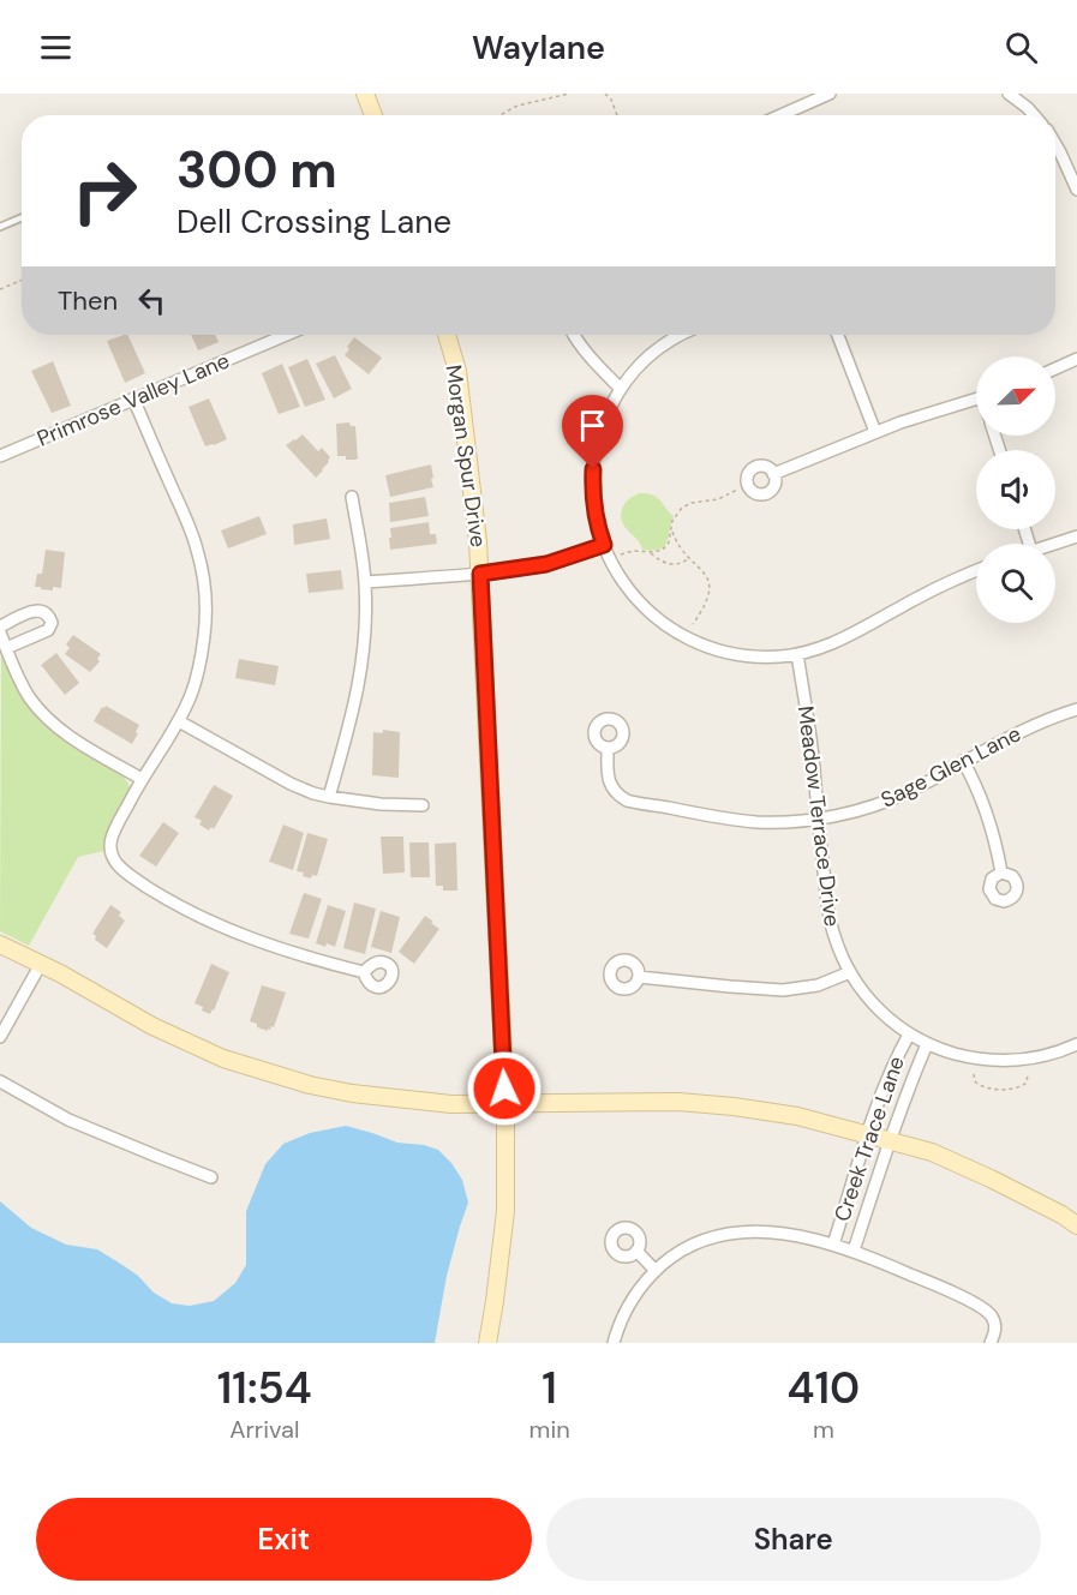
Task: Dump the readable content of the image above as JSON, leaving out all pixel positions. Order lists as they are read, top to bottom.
{
  "streets": {
    "main road": ["Morgan Spur Drive"],
    "street": [
      "Primrose Valley Lane",
      "Sage Glen Lane",
      "Meadow Terrace Drive",
      "Creek Trace Lane"
    ]
  },
  "crossings": [
    ["Sage Glen Lane", "Meadow Terrace Drive"],
    ["Meadow Terrace Drive", "Creek Trace Lane"]
  ],
  "north": "top right",
  "page": {
    "header": "Waylane",
    "turn": ["300 m", "Dell Crossing Lane"],
    "then": "Then",
    "eta": [
      "11:54",
      "Arrival",
      "1",
      "min",
      "410",
      "m"
    ],
    "buttons": ["Exit", "Share"]
  }
}
